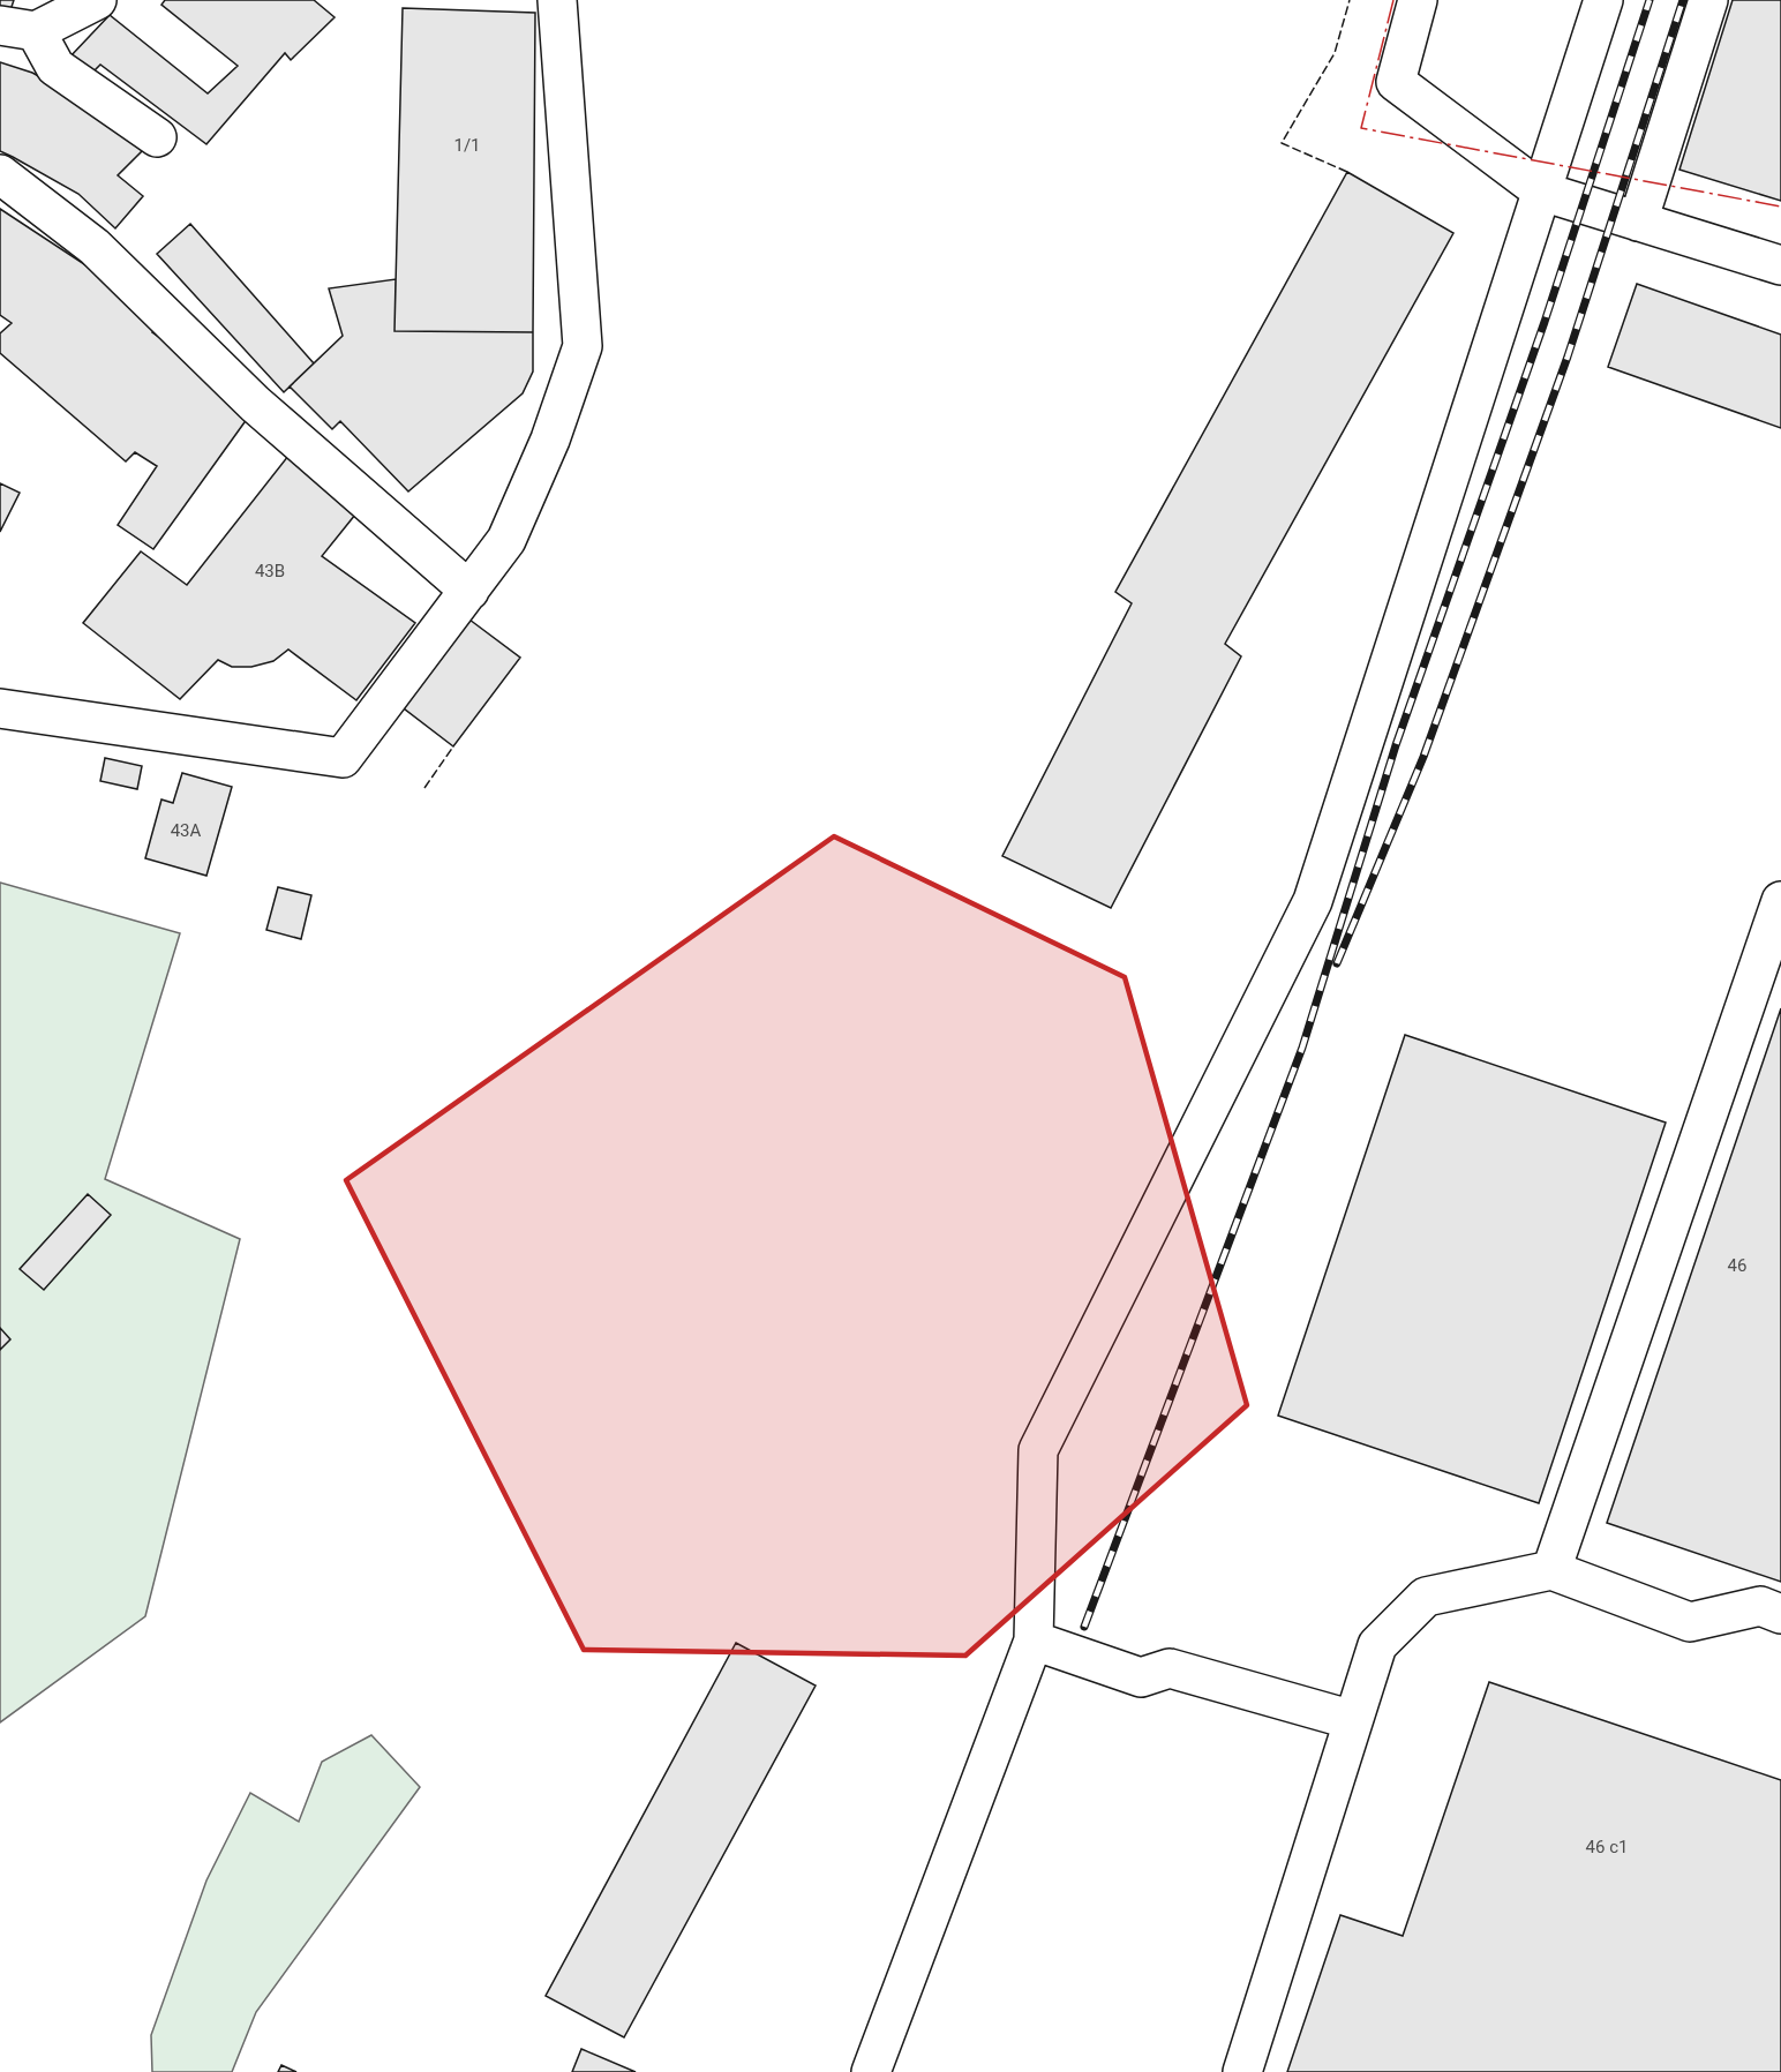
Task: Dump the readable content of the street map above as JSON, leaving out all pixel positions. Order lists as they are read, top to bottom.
{
  "house_numbers": [
    "1/1",
    "43В",
    "43А",
    "46",
    "46 с1"
  ]
}
